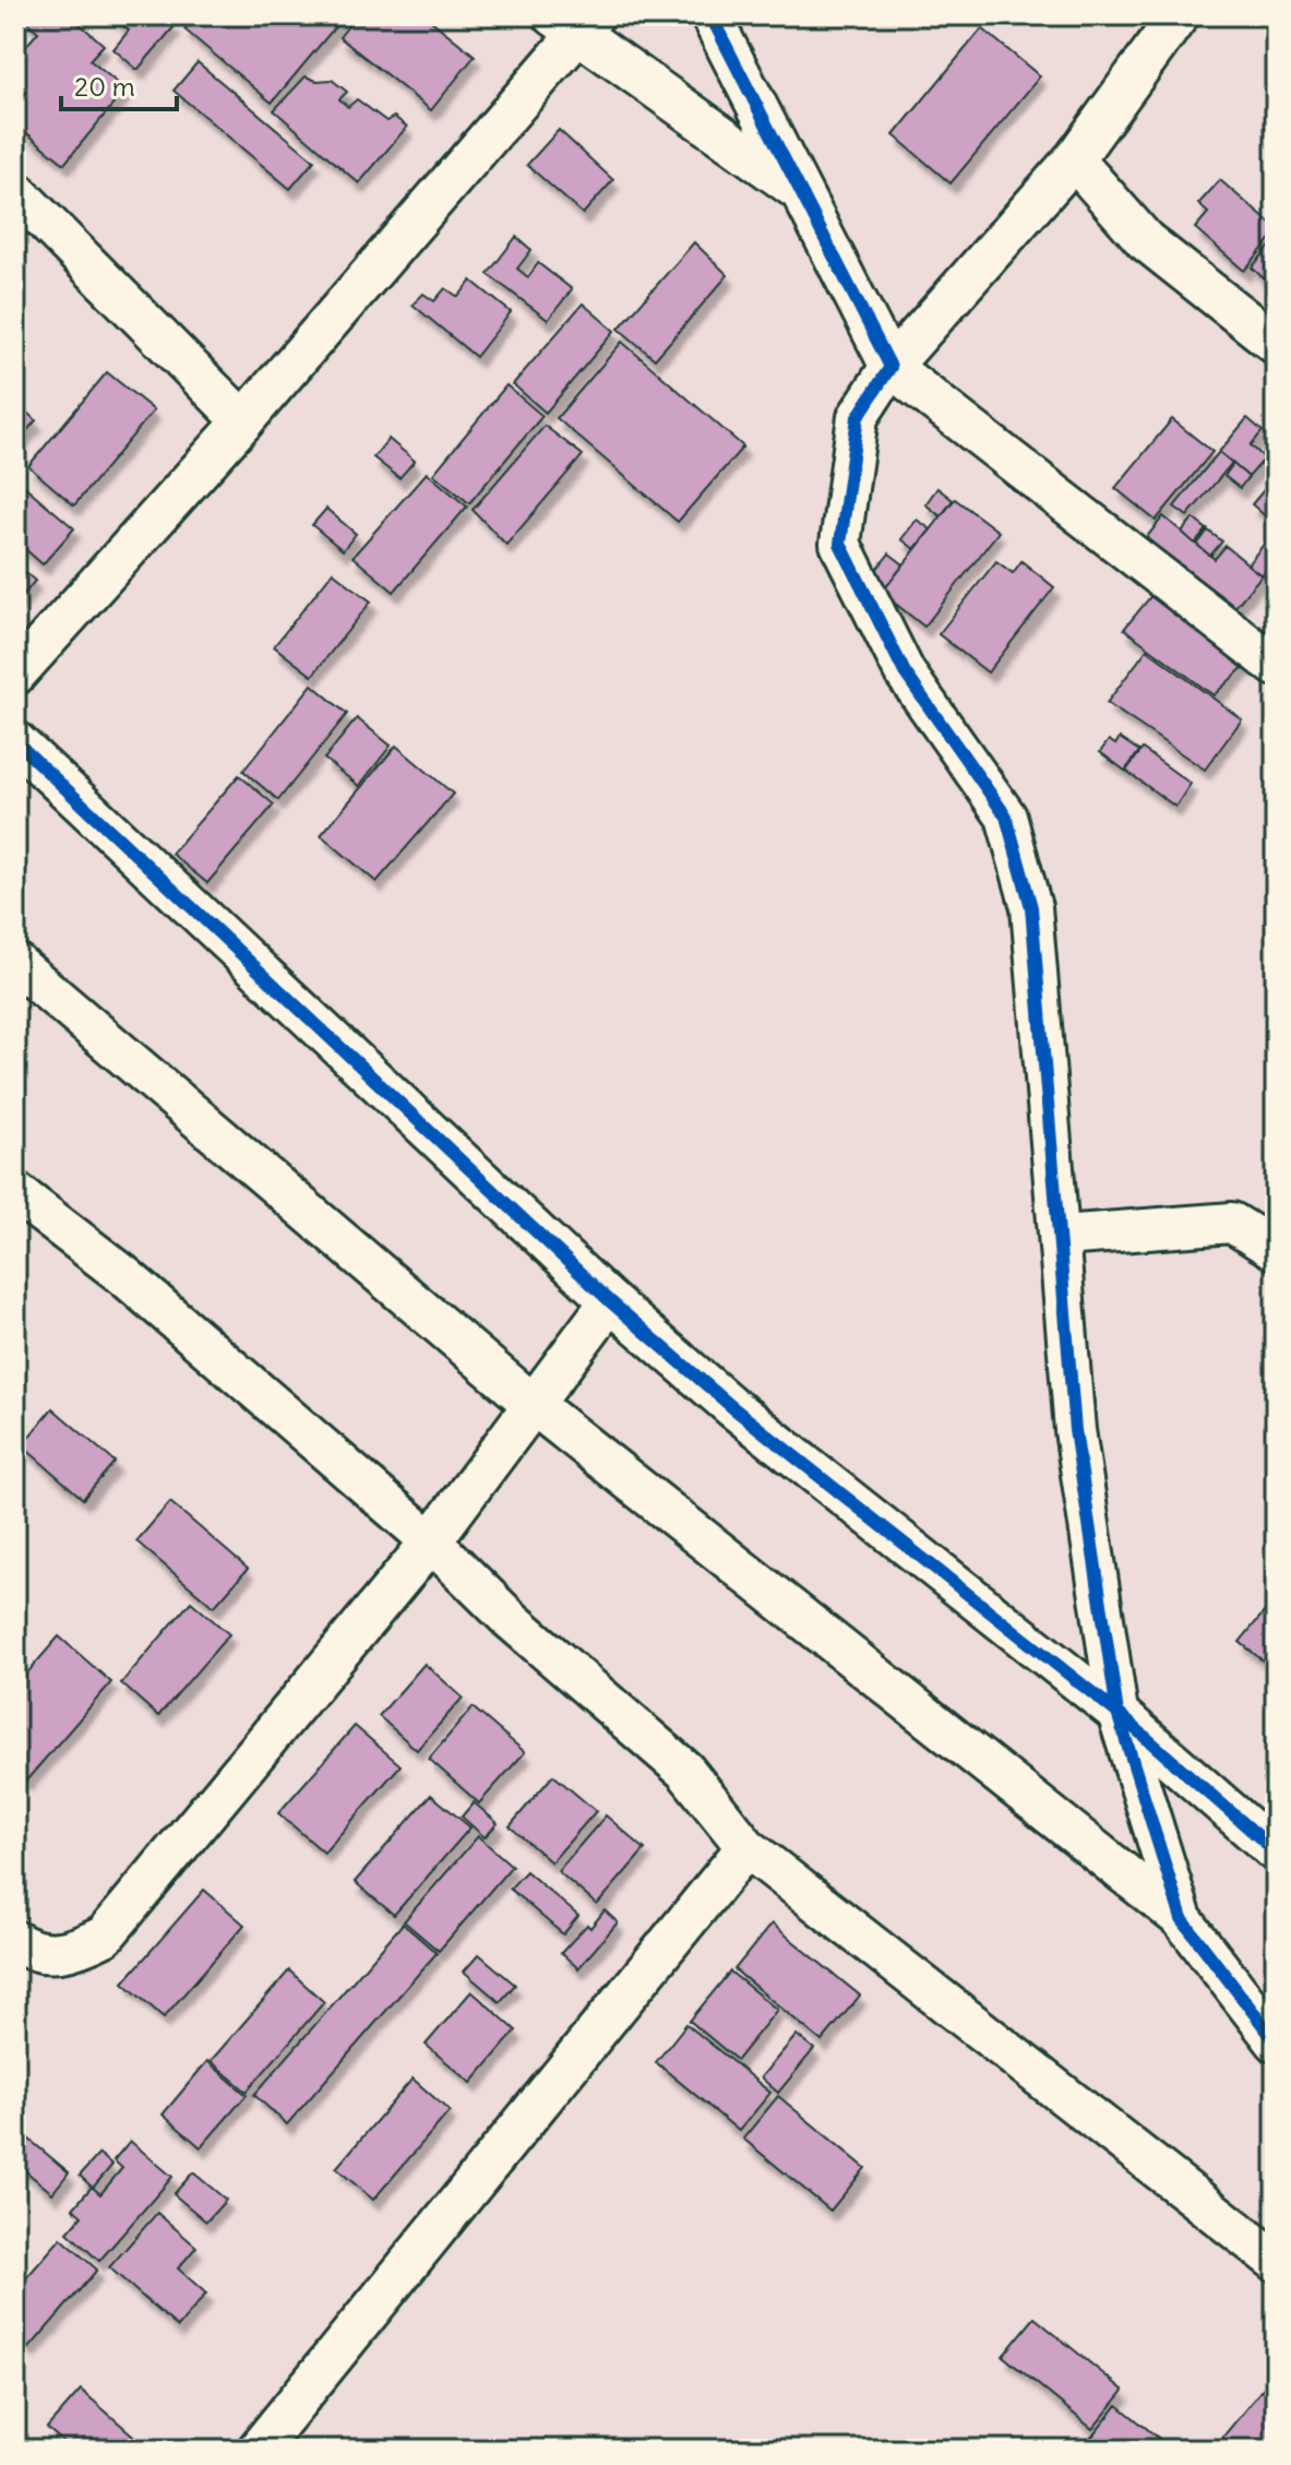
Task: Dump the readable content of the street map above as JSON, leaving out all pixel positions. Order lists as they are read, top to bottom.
{
  "scale_bar": "20 m"
}
